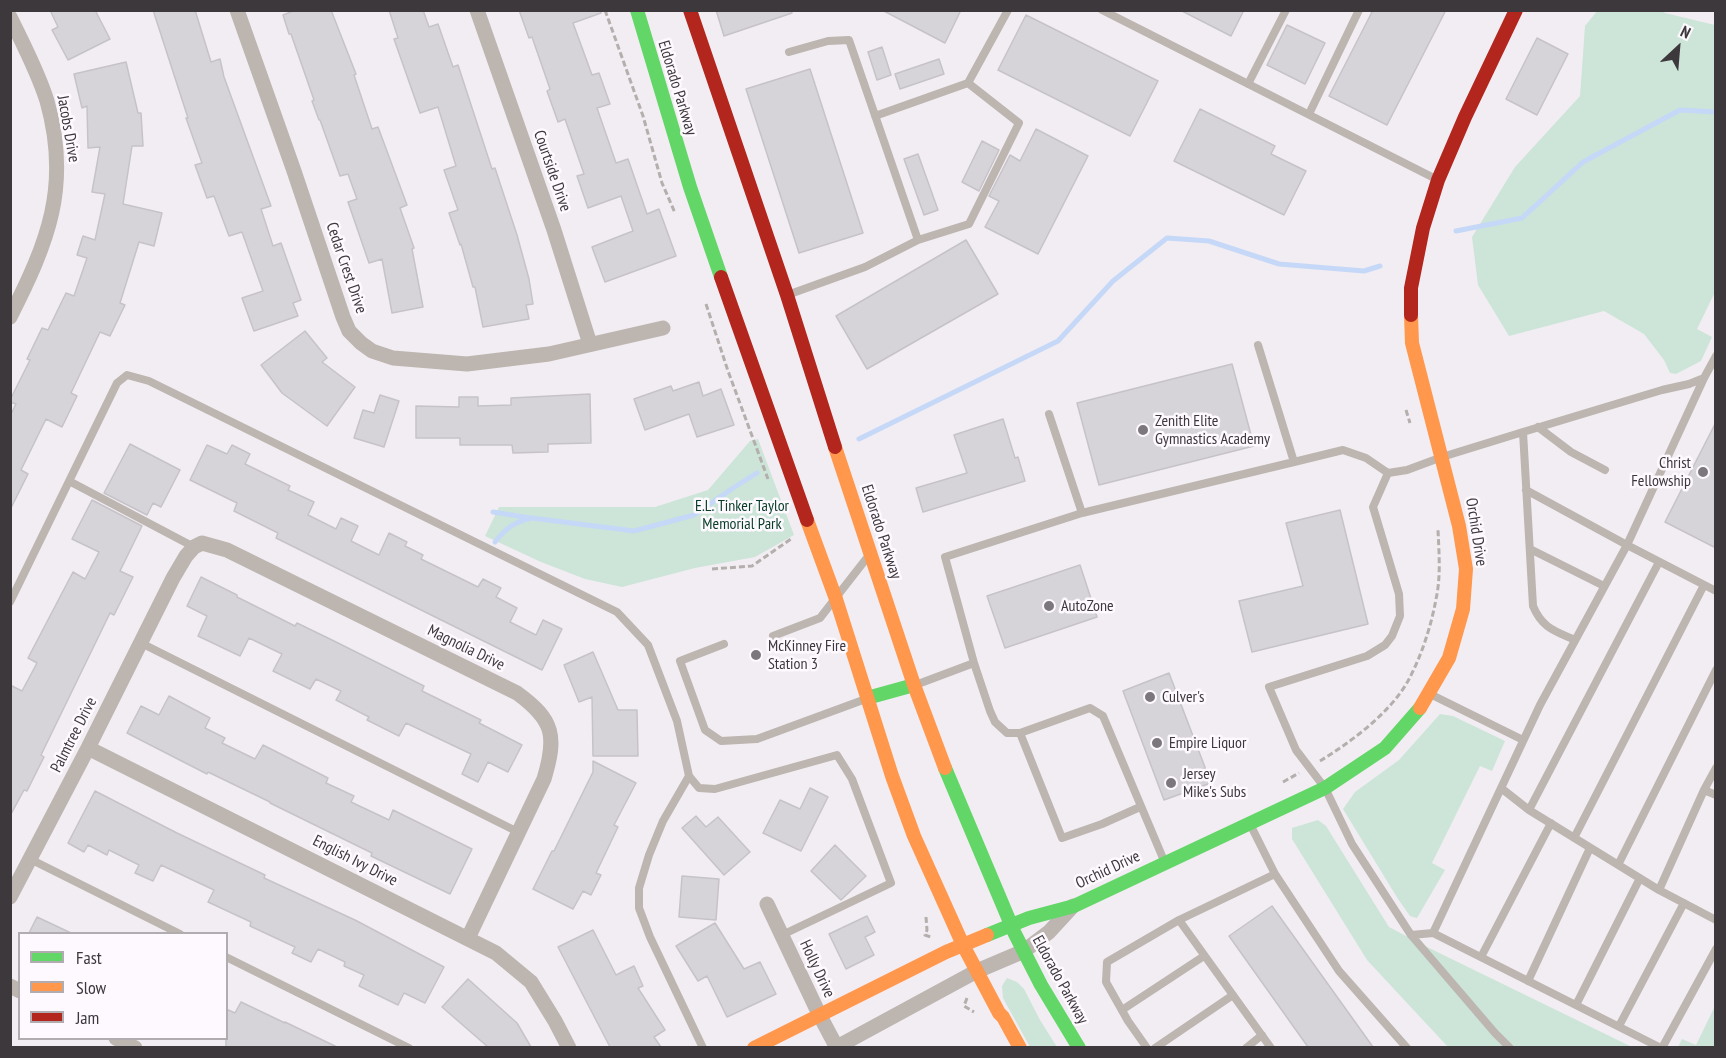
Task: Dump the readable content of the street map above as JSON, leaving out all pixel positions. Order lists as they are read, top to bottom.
{
  "streets": {
    "main road": ["Eldorado Parkway", "Orchid Drive"],
    "street": [
      "Jacobs Drive",
      "Courtside Drive",
      "Cedar Crest Drive",
      "Magnolia Drive",
      "Palmtree Drive",
      "English Ivy Drive",
      "Holly Drive"
    ]
  },
  "crossings": [
    ["Eldorado Parkway", "Orchid Drive"],
    ["Courtside Drive", "Cedar Crest Drive"],
    ["Orchid Drive", "Holly Drive"],
    ["Magnolia Drive", "Palmtree Drive"],
    ["Magnolia Drive", "English Ivy Drive"],
    ["Palmtree Drive", "English Ivy Drive"]
  ],
  "parks": ["E.L. Tinker Taylor Memorial Park"],
  "places": [
    "Zenith Elite Gymnastics Academy",
    "Christ Fellowship",
    "AutoZone",
    "McKinney Fire Station 3",
    "Culver's",
    "Empire Liquor",
    "Jersey Mike's Subs"
  ],
  "legend": ["Fast", "Slow", "Jam"],
  "north": "top right"
}
